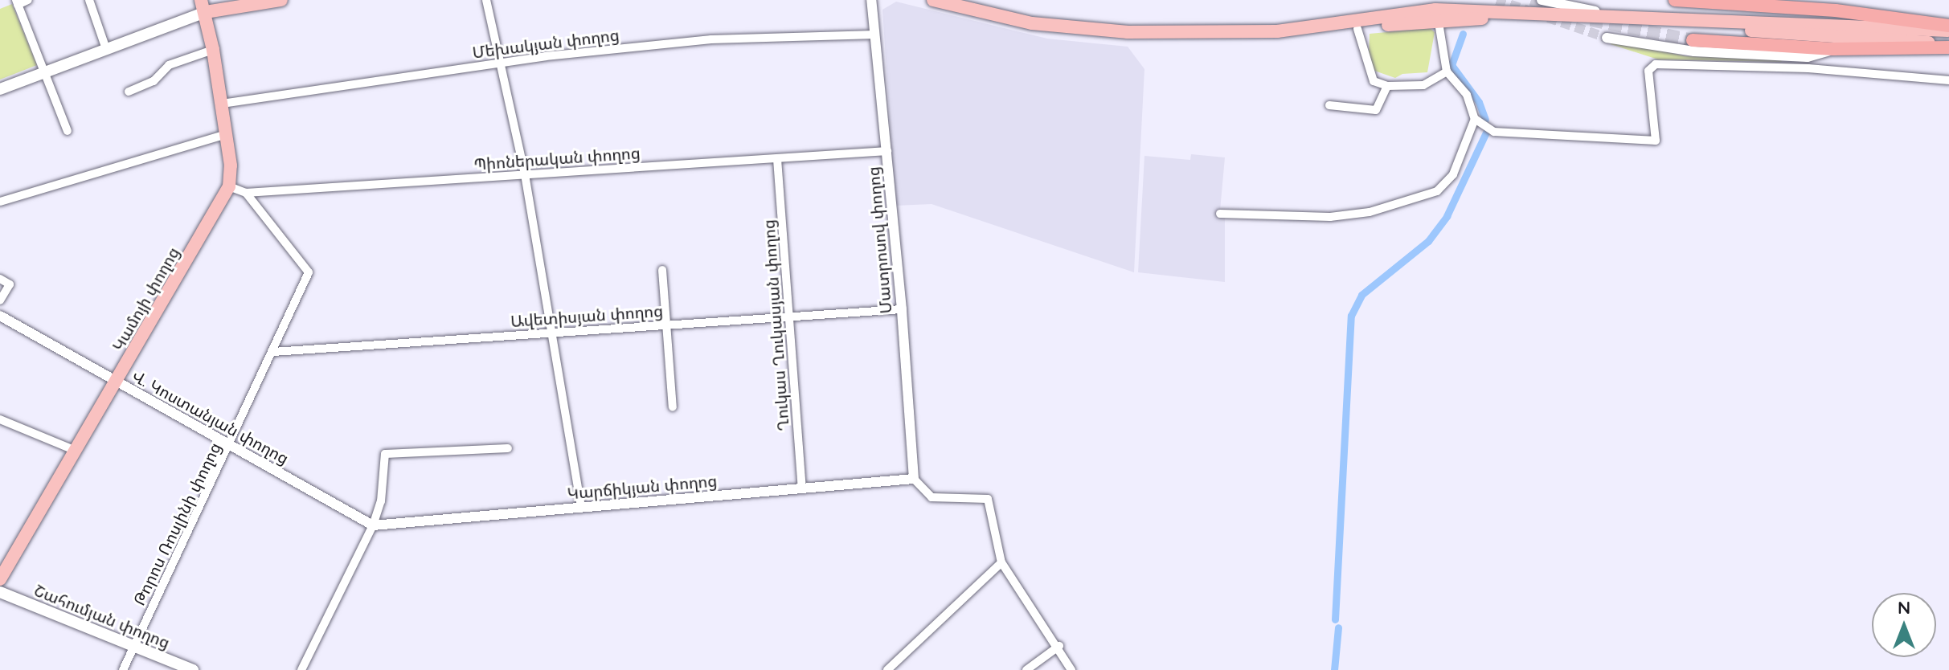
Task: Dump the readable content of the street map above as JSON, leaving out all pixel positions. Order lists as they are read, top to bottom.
{
  "streets": {
    "main road": ["Կամոյի փողոց", "Շահումյան փողոց"],
    "street": [
      "Մեխակյան փողոց",
      "Պիոներական փողոց",
      "Մատրոսով փողոց",
      "Ավետիսյան փողոց",
      "Ղուկաս Ղուկասյան փողոց",
      "Վ. Կոստանյան փողոց",
      "Կարճիկյան փողոց",
      "Թորոս Ռոսլինի փողոց"
    ]
  },
  "crossings": [
    ["Մեխակյան փողոց", "Մատրոսով փողոց"],
    ["Պիոներական փողոց", "Մատրոսով փողոց"],
    ["Պիոներական փողոց", "Կամոյի փողոց"],
    ["Պիոներական փողոց", "Ղուկաս Ղուկասյան փողոց"],
    ["Պիոներական փողոց", "Թորոս Ռոսլինի փողոց"],
    ["Մատրոսով փողոց", "Ավետիսյան փողոց"],
    ["Մատրոսով փողոց", "Կարճիկյան փողոց"],
    ["Կամոյի փողոց", "Վ. Կոստանյան փողոց"],
    ["Ավետիսյան փողոց", "Ղուկաս Ղուկասյան փողոց"],
    ["Ավետիսյան փողոց", "Թորոս Ռոսլինի փողոց"],
    ["Ղուկաս Ղուկասյան փողոց", "Կարճիկյան փողոց"],
    ["Վ. Կոստանյան փողոց", "Կարճիկյան փողոց"],
    ["Վ. Կոստանյան փողոց", "Թորոս Ռոսլինի փողոց"],
    ["Թորոս Ռոսլինի փողոց", "Շահումյան փողոց"]
  ],
  "north": "top"
}
